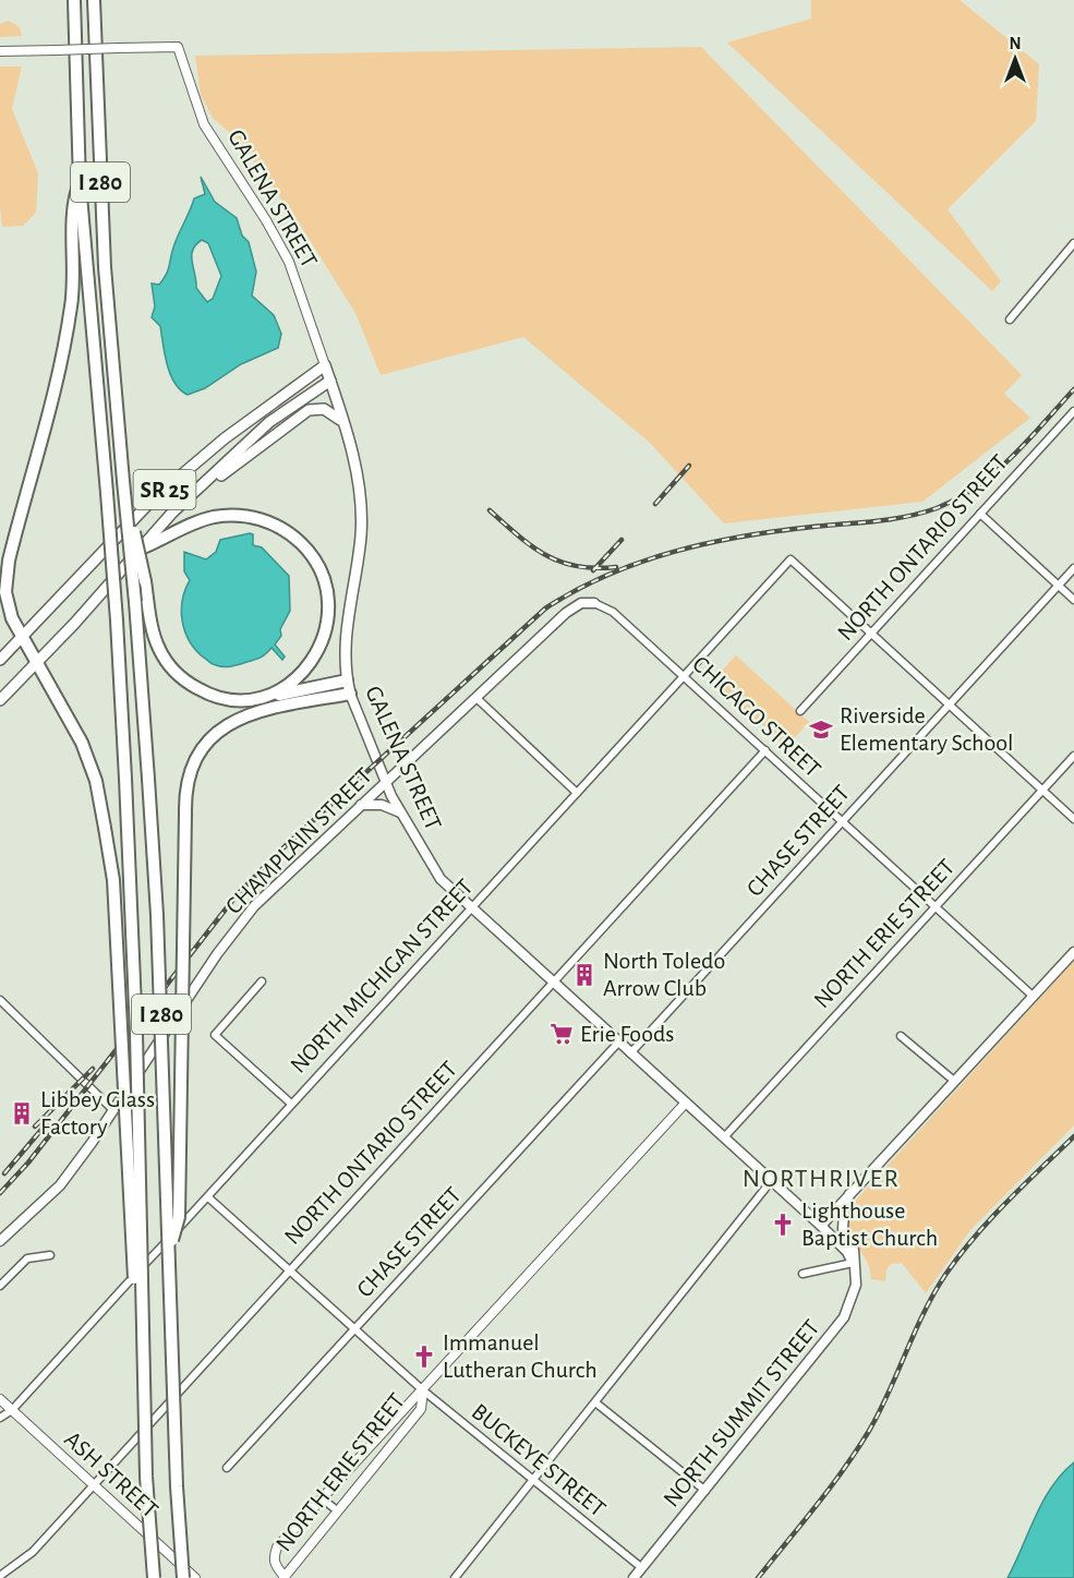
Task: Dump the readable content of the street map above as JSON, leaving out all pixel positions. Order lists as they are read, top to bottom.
{
  "streets": {
    "highway": ["I 280"],
    "main road": [
      "GALENA STREET",
      "SR 25",
      "CHAMPLAIN STREET",
      "NORTH SUMMIT STREET"
    ],
    "street": [
      "NORTH ONTARIO STREET",
      "CHICAGO STREET",
      "CHASE STREET",
      "NORTH ERIE STREET",
      "NORTH MICHIGAN STREET",
      "BUCKEYE STREET",
      "ASH STREET"
    ]
  },
  "crossings": [
    ["GALENA STREET", "SR 25"],
    ["GALENA STREET", "NORTH ONTARIO STREET"],
    ["GALENA STREET", "CHAMPLAIN STREET"],
    ["GALENA STREET", "CHASE STREET"],
    ["GALENA STREET", "NORTH ERIE STREET"],
    ["GALENA STREET", "NORTH MICHIGAN STREET"],
    ["GALENA STREET", "NORTH SUMMIT STREET"],
    ["NORTH ONTARIO STREET", "CHICAGO STREET"],
    ["NORTH ONTARIO STREET", "NORTH MICHIGAN STREET"],
    ["NORTH ONTARIO STREET", "BUCKEYE STREET"],
    ["NORTH ONTARIO STREET", "ASH STREET"],
    ["CHICAGO STREET", "CHAMPLAIN STREET"],
    ["CHICAGO STREET", "CHASE STREET"],
    ["CHICAGO STREET", "NORTH ERIE STREET"],
    ["CHICAGO STREET", "NORTH MICHIGAN STREET"],
    ["CHASE STREET", "BUCKEYE STREET"],
    ["NORTH ERIE STREET", "BUCKEYE STREET"],
    ["NORTH MICHIGAN STREET", "BUCKEYE STREET"],
    ["NORTH MICHIGAN STREET", "ASH STREET"],
    ["NORTH SUMMIT STREET", "BUCKEYE STREET"]
  ],
  "districts": ["NORTHRIVER"],
  "places": {
    "school or university": ["Riverside Elementary School"],
    "building": ["North Toledo Arrow Club", "Libbey Glass Factory"],
    "supermarket": ["Erie Foods"],
    "church": ["Lighthouse Baptist Church", "Immanuel Lutheran Church"]
  },
  "north": "top"
}
